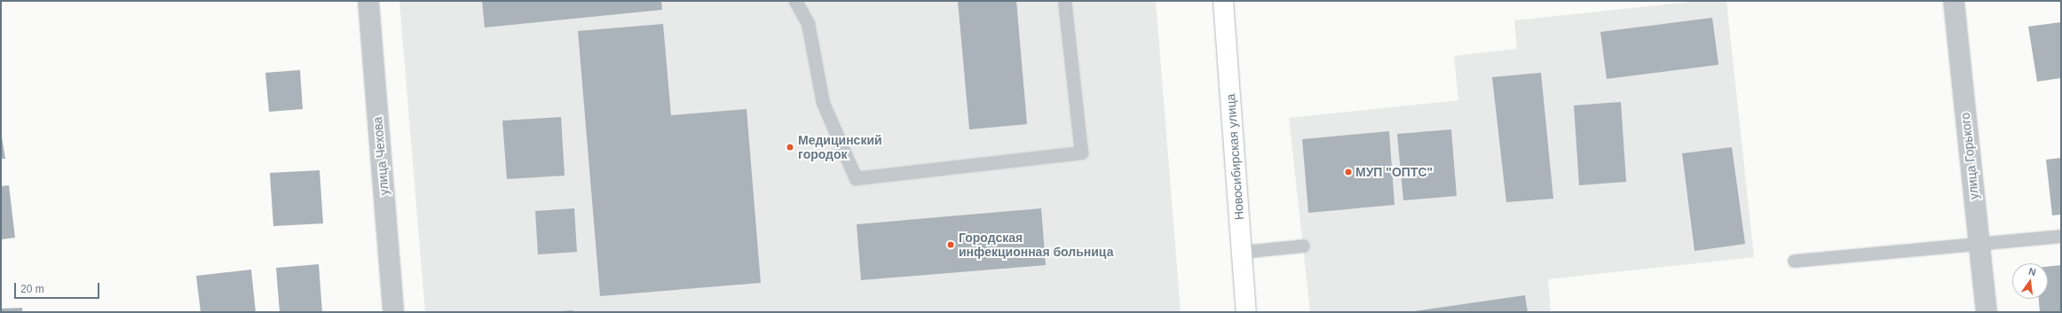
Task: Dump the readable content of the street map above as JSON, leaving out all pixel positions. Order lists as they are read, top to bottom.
{
  "streets": {
    "main road": ["Новосибирская улица"],
    "street": ["улица Чехова", "улица Горького"]
  },
  "places": ["Медицинский городок", "МУП \"ОПТС\"", "Городская инфекционная больница"],
  "scale_bar": "20 m",
  "north": "top"
}
